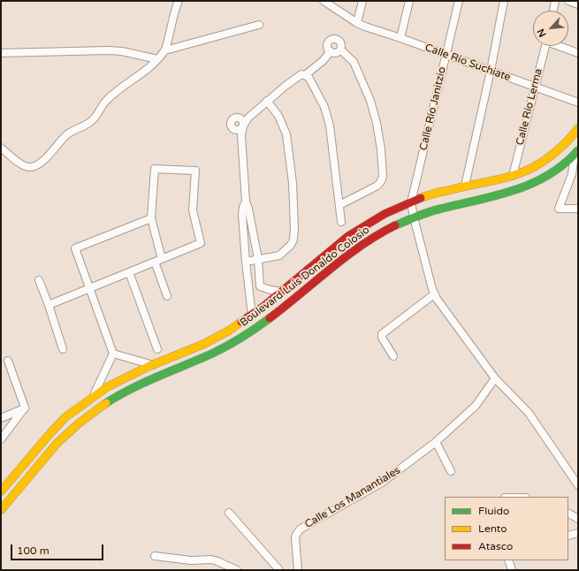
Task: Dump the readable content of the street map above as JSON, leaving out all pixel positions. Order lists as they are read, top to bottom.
{
  "streets": {
    "main road": ["Boulevard Luis Donaldo Colosio"],
    "street": [
      "Calle Río Suchiate",
      "Calle Río Lerma",
      "Calle Río Janitzio",
      "Calle Los Manantiales"
    ]
  },
  "crossings": [
    ["Calle Río Suchiate", "Calle Río Lerma"],
    ["Calle Río Suchiate", "Calle Río Janitzio"],
    ["Calle Río Lerma", "Boulevard Luis Donaldo Colosio"],
    ["Calle Río Janitzio", "Boulevard Luis Donaldo Colosio"],
    ["Calle Río Janitzio", "Calle Los Manantiales"]
  ],
  "legend": ["Fluido", "Lento", "Atasco"],
  "scale_bar": "100 m",
  "north": "bottom left"
}
